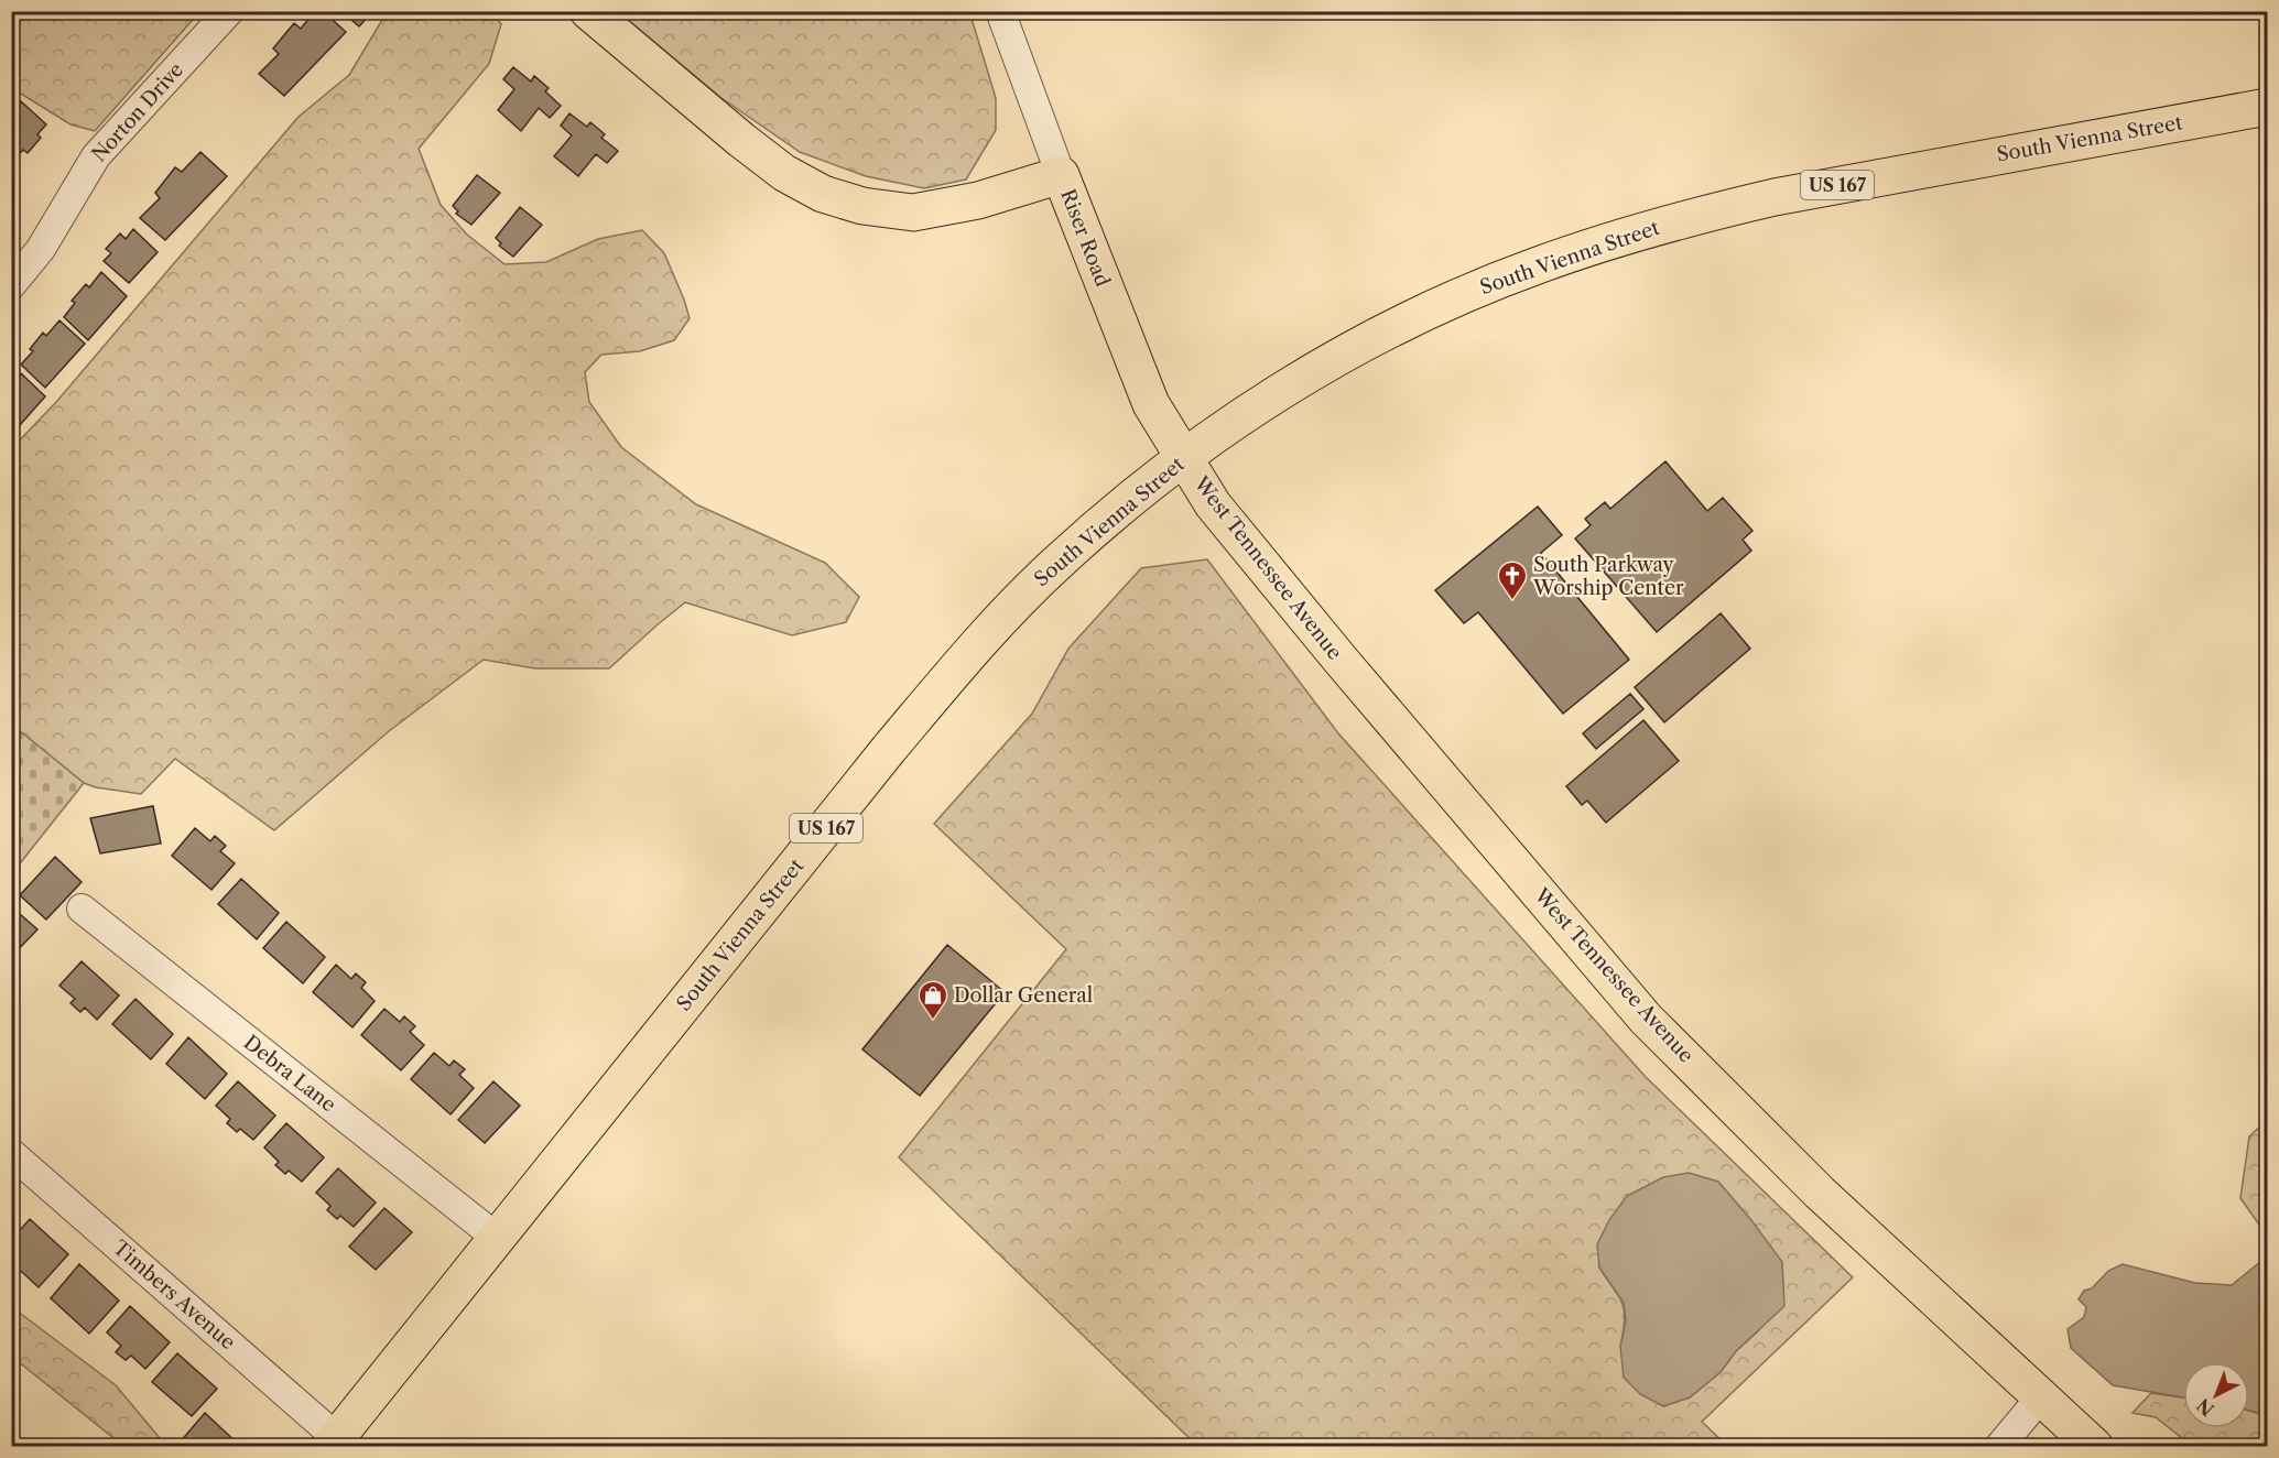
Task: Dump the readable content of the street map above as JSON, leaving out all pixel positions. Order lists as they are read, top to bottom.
{
  "streets": {
    "main road": [
      "South Vienna Street",
      "US 167",
      "Riser Road",
      "West Tennessee Avenue"
    ],
    "street": ["Norton Drive", "Debra Lane", "Timbers Avenue"]
  },
  "crossings": [
    ["South Vienna Street", "Riser Road"],
    ["South Vienna Street", "West Tennessee Avenue"],
    ["South Vienna Street", "Debra Lane"],
    ["South Vienna Street", "Timbers Avenue"],
    ["Riser Road", "West Tennessee Avenue"]
  ],
  "places": {
    "church": ["South Parkway Worship Center"],
    "shop": ["Dollar General"]
  },
  "north": "bottom left"
}
